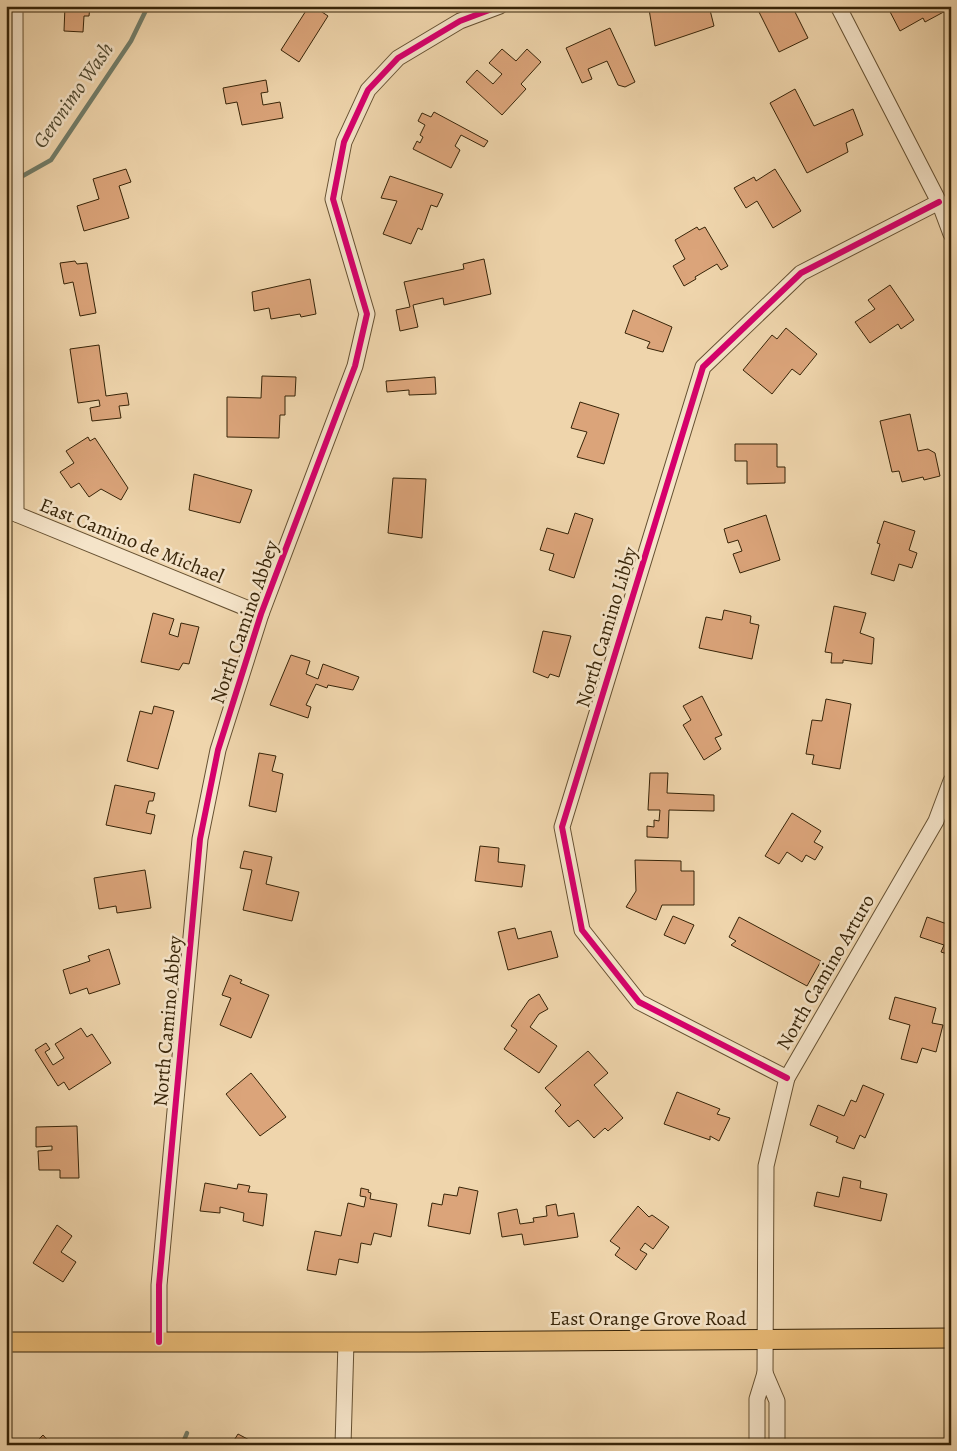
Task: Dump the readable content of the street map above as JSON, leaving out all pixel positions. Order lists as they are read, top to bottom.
{
  "streets": {
    "main road": ["East Orange Grove Road"],
    "street": [
      "East Camino de Michael",
      "North Camino Abbey",
      "North Camino Libby",
      "North Camino Arturo"
    ]
  },
  "crossings": [
    ["East Camino de Michael", "North Camino Abbey"],
    ["North Camino Abbey", "East Orange Grove Road"],
    ["North Camino Libby", "North Camino Arturo"],
    ["North Camino Arturo", "East Orange Grove Road"]
  ],
  "water": ["Geronimo Wash"]
}
